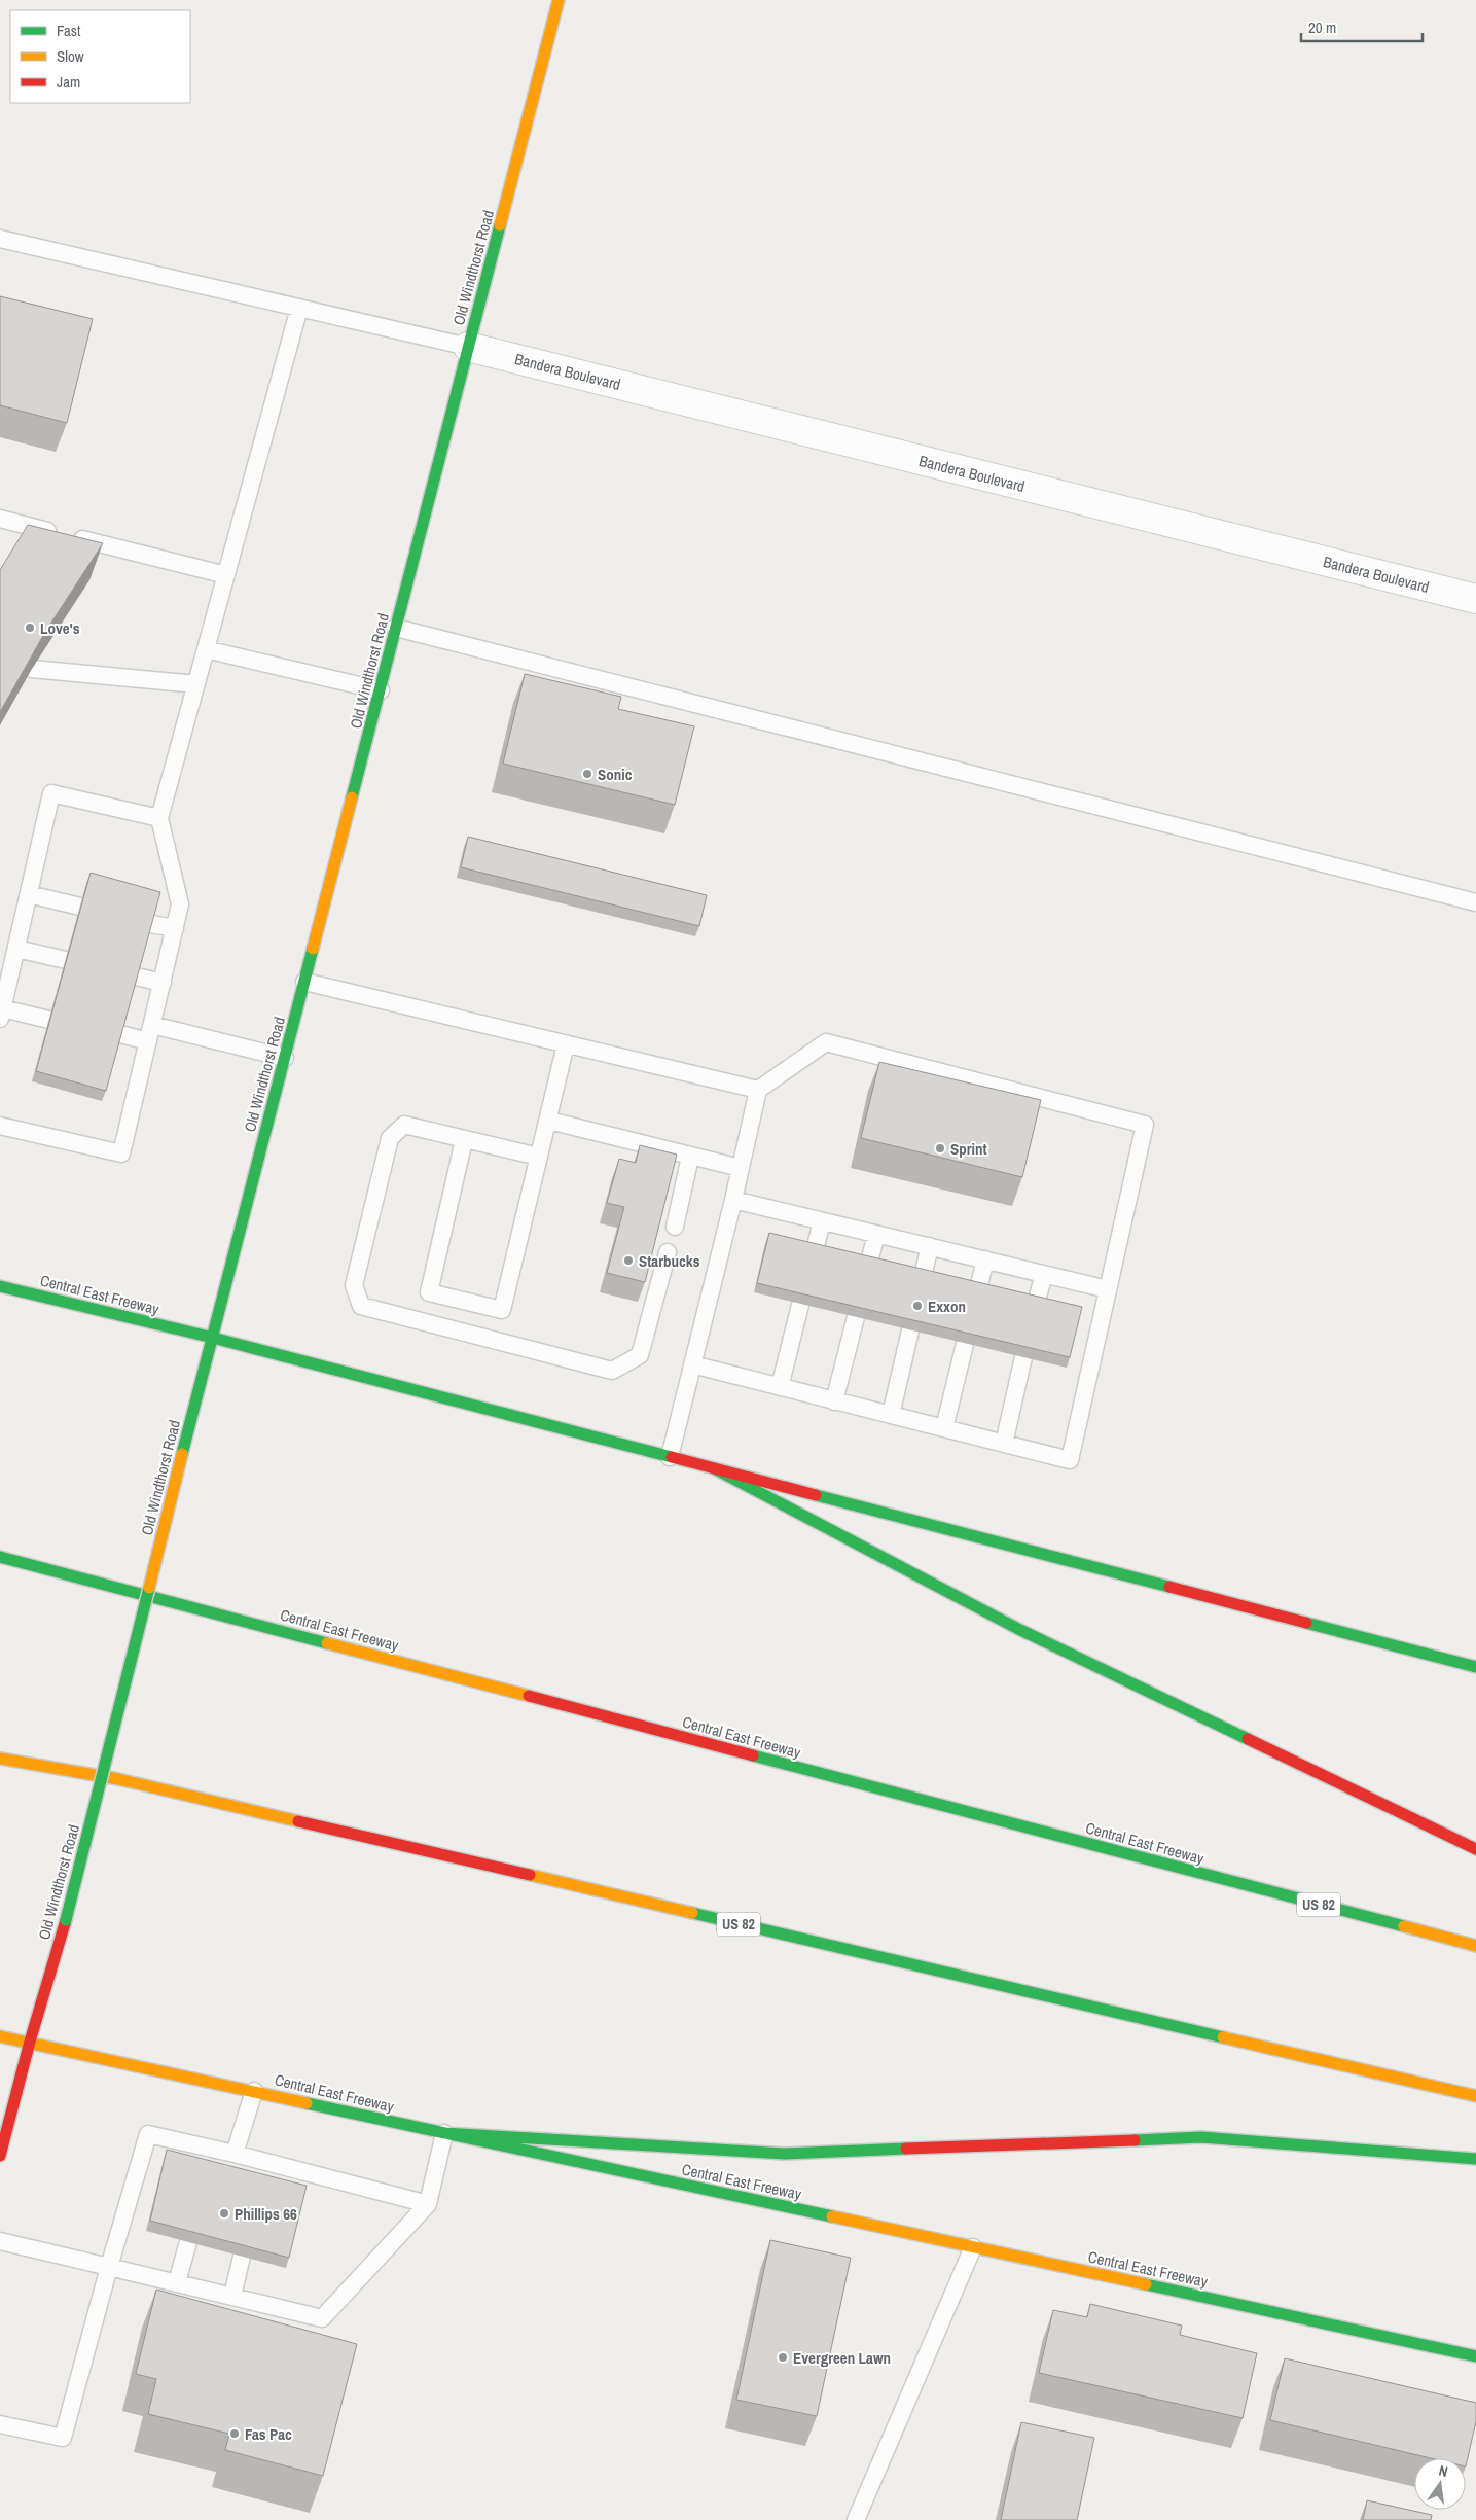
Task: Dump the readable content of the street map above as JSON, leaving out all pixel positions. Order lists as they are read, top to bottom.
{
  "streets": {
    "main road": ["Old Windthorst Road", "Central East Freeway", "US 82"],
    "street": ["Bandera Boulevard"]
  },
  "crossings": [
    ["Old Windthorst Road", "Bandera Boulevard"],
    ["Old Windthorst Road", "Central East Freeway"]
  ],
  "places": [
    "Love's",
    "Sonic",
    "Sprint",
    "Starbucks",
    "Exxon",
    "Phillips 66",
    "Evergreen Lawn",
    "Fas Pac"
  ],
  "legend": ["Fast", "Slow", "Jam"],
  "scale_bar": "20 m",
  "north": "top"
}
